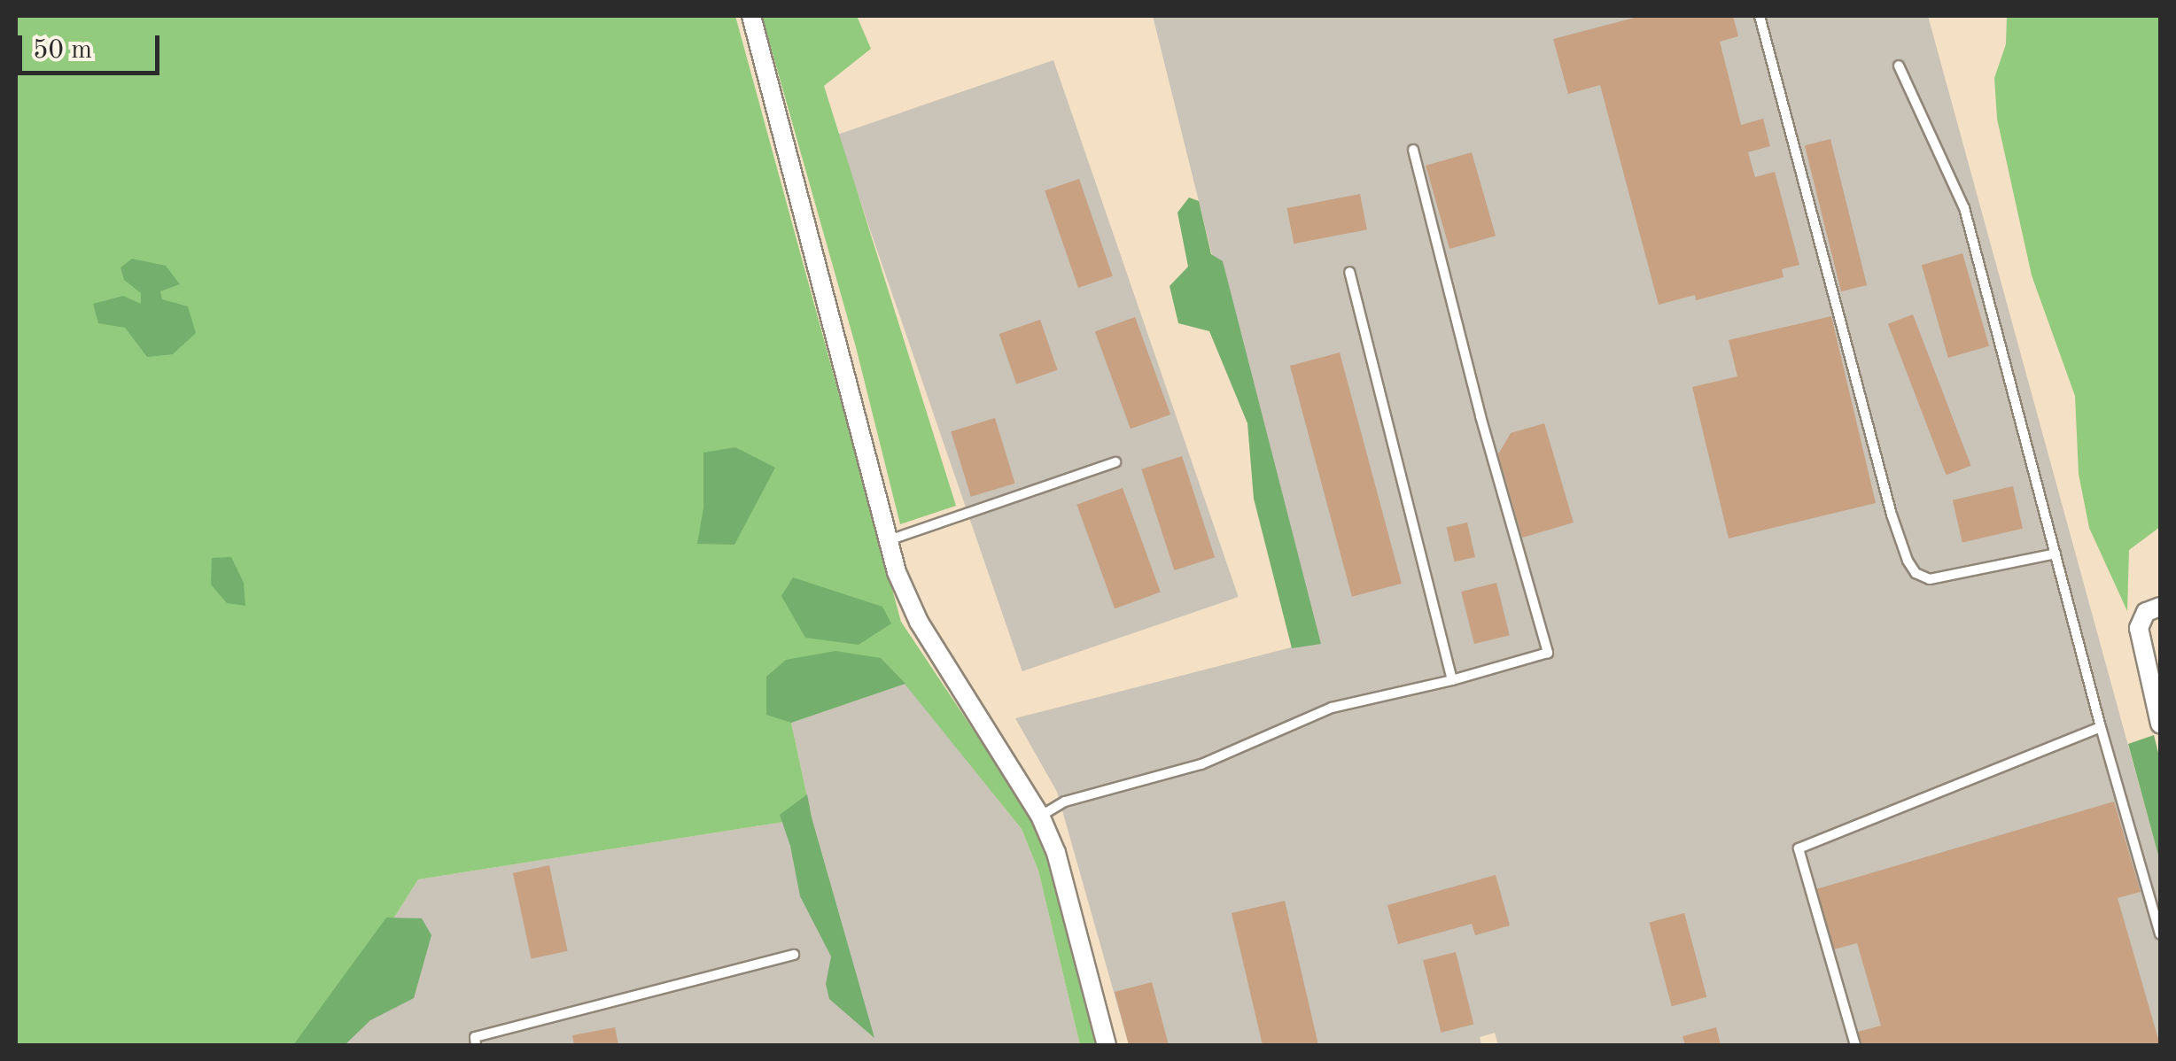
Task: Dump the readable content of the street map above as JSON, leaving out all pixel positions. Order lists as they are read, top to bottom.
{
  "scale_bar": "50 m"
}
